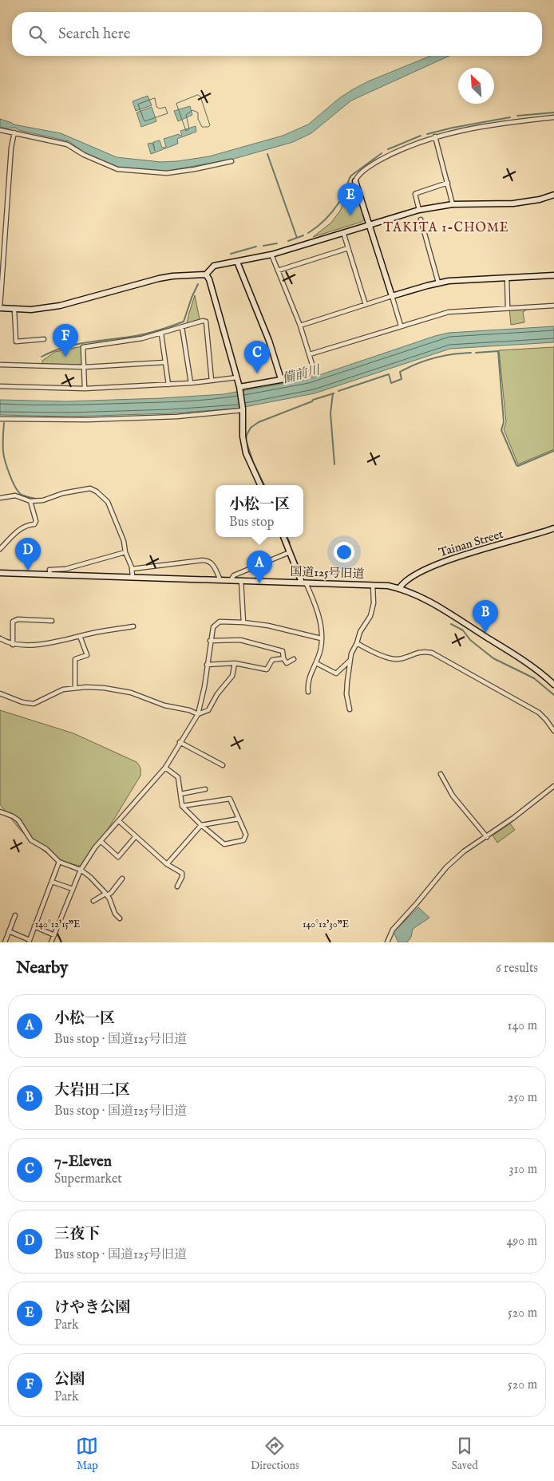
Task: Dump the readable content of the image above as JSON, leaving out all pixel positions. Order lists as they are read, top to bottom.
{
  "streets": {
    "street": ["Tainan Street", "国道125号旧道"]
  },
  "crossings": [
    ["Tainan Street", "国道125号旧道"]
  ],
  "districts": ["TAKITA 1-CHOME"],
  "water": ["備前川"],
  "north": "top left",
  "page": {
    "search": "Search here",
    "pins": [
      "E",
      "F",
      "C",
      "D",
      "A",
      "B"
    ],
    "popup": ["小松一区", "Bus stop"],
    "heading": ["Nearby", "6 results"],
    "list": [
      {
        "mark": "A",
        "name": "小松一区",
        "note": "Bus stop · 国道125号旧道",
        "value": "140 m"
      },
      {
        "mark": "B",
        "name": "大岩田二区",
        "note": "Bus stop · 国道125号旧道",
        "value": "250 m"
      },
      {
        "mark": "C",
        "name": "7-Eleven",
        "note": "Supermarket",
        "value": "310 m"
      },
      {
        "mark": "D",
        "name": "三夜下",
        "note": "Bus stop · 国道125号旧道",
        "value": "490 m"
      },
      {
        "mark": "E",
        "name": "けやき公園",
        "note": "Park",
        "value": "520 m"
      },
      {
        "mark": "F",
        "name": "公園",
        "note": "Park",
        "value": "520 m"
      }
    ],
    "nav": ["Map", "Directions", "Saved"]
  },
  "coordinates": ["140°12'15\"E", "140°12'30\"E"]
}
